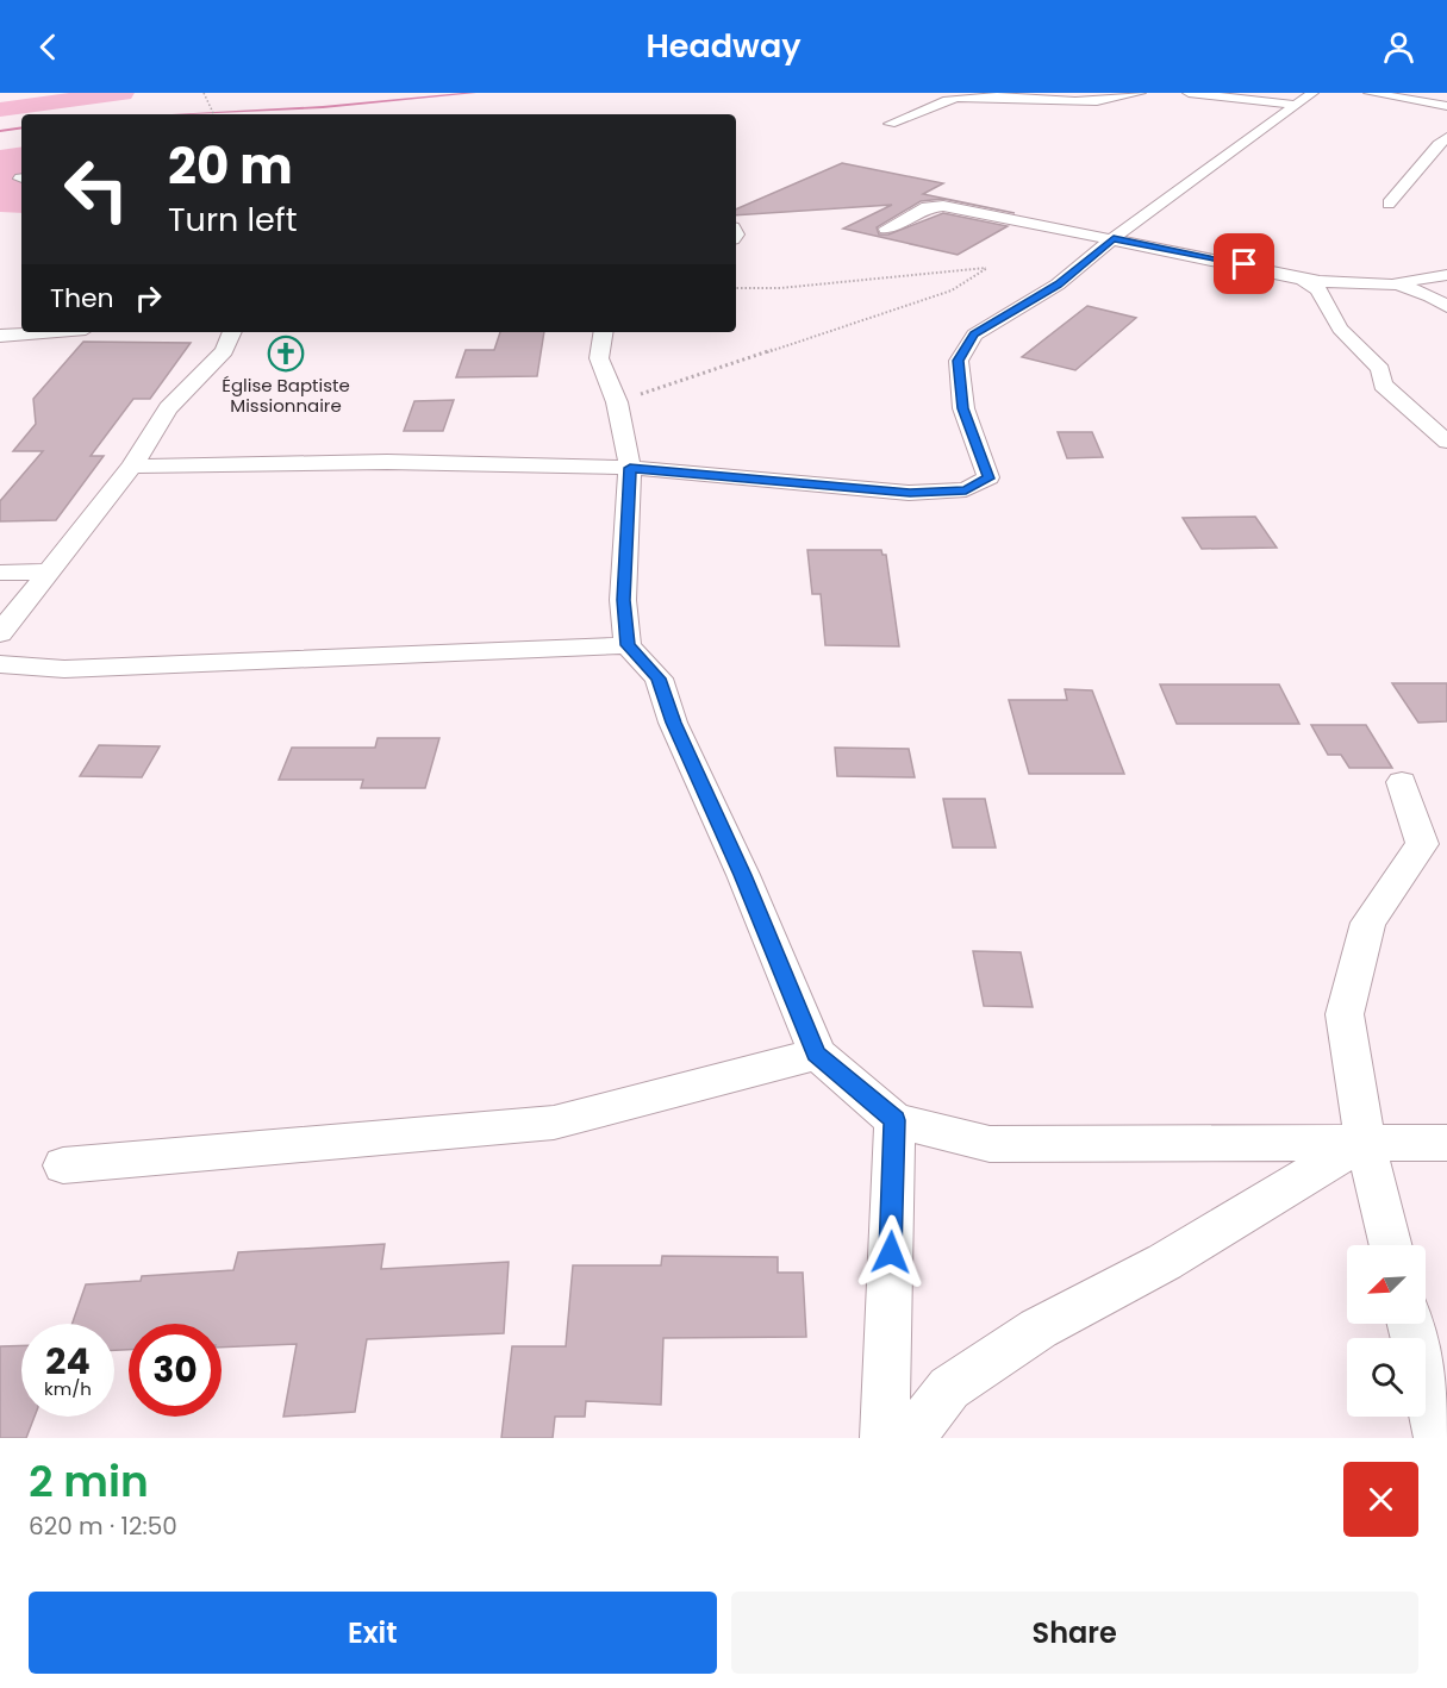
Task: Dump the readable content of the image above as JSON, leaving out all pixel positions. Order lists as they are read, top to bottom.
{
  "places": {
    "church": ["Église Baptiste Missionnaire"]
  },
  "north": "bottom left",
  "page": {
    "header": "Headway",
    "turn": ["20 m", "Turn left"],
    "then": "Then",
    "speed": "24 km/h",
    "limit": "30",
    "heading": ["2 min", "620 m · 12:50"],
    "buttons": ["Exit", "Share"]
  }
}
